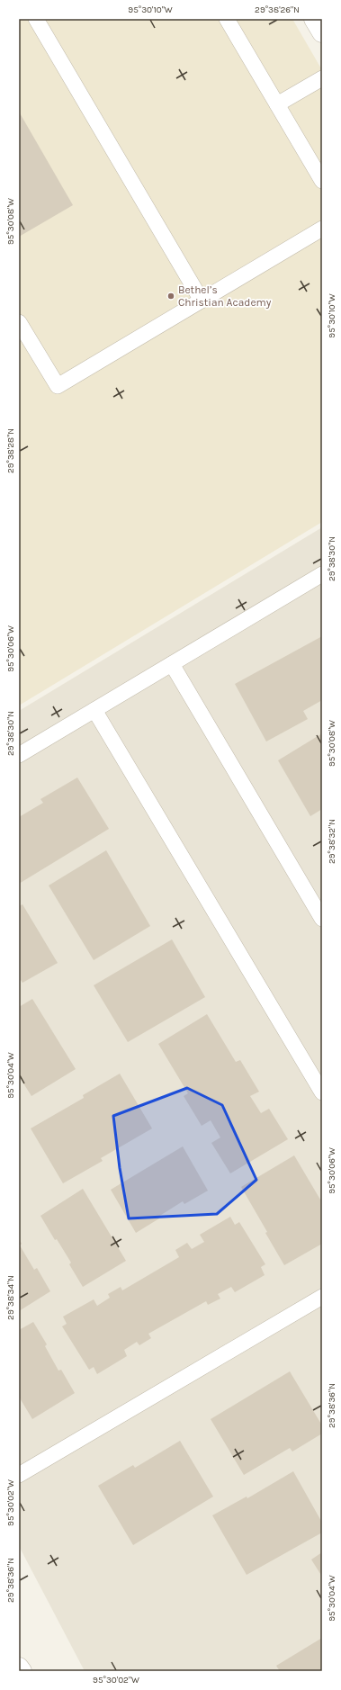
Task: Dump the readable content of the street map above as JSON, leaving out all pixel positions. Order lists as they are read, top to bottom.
{
  "places": ["Bethel’s Christian Academy"],
  "coordinates": [
    "95°30'10\"W",
    "29°38'26\"N",
    "95°30'08\"W",
    "29°38'28\"N",
    "29°38'30\"N",
    "95°30'06\"W",
    "29°38'32\"N",
    "95°30'04\"W",
    "29°38'34\"N",
    "29°38'36\"N",
    "95°30'02\"W"
  ]
}
